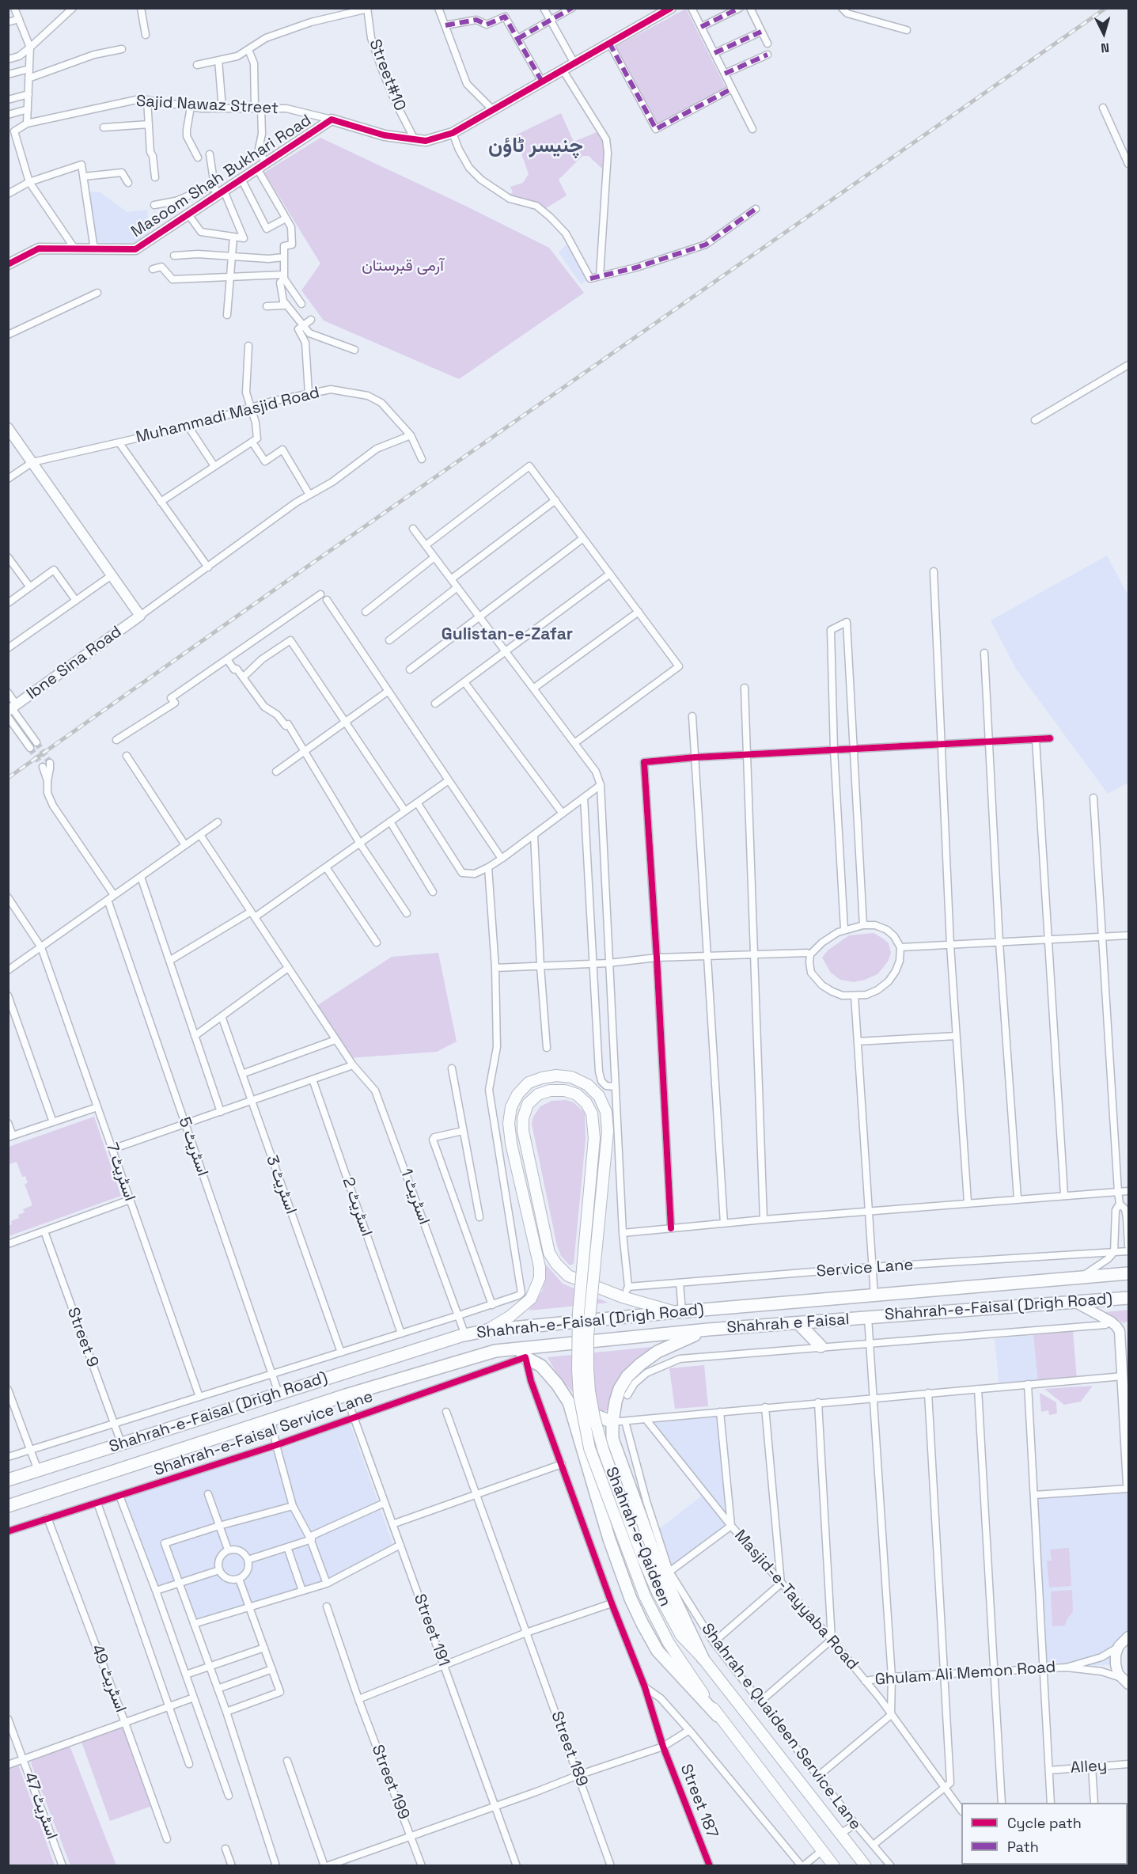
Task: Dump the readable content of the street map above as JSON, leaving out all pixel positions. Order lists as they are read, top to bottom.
{
  "streets": {
    "highway": ["Shahrah-e-Faisal (Drigh Road)", "Shahrah e Faisal"],
    "main road": ["Shahrah-e-Qaideen"],
    "street": [
      "Street#10",
      "Sajid Nawaz Street",
      "Masoom Shah Bukhari Road",
      "Muhammadi Masjid Road",
      "Ibne Sina Road",
      "اسٹریٹ 5",
      "اسٹریٹ 7",
      "اسٹریٹ 3",
      "اسٹریٹ 1",
      "اسٹریٹ 2",
      "Service Lane",
      "Street 9",
      "Shahrah-e-Faisal Service Lane",
      "Masjid-e-Tayyaba Road",
      "Street 191",
      "Ghulam Ali Memon Road",
      "اسٹریٹ 49",
      "Shahrah e Quaideen Service Lane",
      "Street 189",
      "Alley",
      "Street 199",
      "Street 187",
      "اسٹریٹ 47"
    ]
  },
  "crossings": [
    ["Street#10", "Masoom Shah Bukhari Road"],
    ["Sajid Nawaz Street", "Masoom Shah Bukhari Road"],
    ["اسٹریٹ 5", "Shahrah-e-Faisal (Drigh Road)"],
    ["اسٹریٹ 1", "Shahrah-e-Faisal (Drigh Road)"],
    ["Shahrah-e-Faisal (Drigh Road)", "Shahrah e Faisal"],
    ["Shahrah-e-Faisal (Drigh Road)", "Street 9"],
    ["Shahrah-e-Faisal (Drigh Road)", "Shahrah-e-Faisal Service Lane"],
    ["Shahrah-e-Faisal (Drigh Road)", "Shahrah-e-Qaideen"],
    ["Shahrah-e-Faisal (Drigh Road)", "Street 191"],
    ["Shahrah-e-Faisal (Drigh Road)", "Street 187"],
    ["Shahrah-e-Faisal Service Lane", "Street 191"],
    ["Shahrah-e-Faisal Service Lane", "اسٹریٹ 49"],
    ["Shahrah-e-Faisal Service Lane", "Street 187"],
    ["Masjid-e-Tayyaba Road", "Ghulam Ali Memon Road"]
  ],
  "districts": ["چنیسر ٹاؤن", "Gulistan-e-Zafar"],
  "parks": ["آرمی قبرستان"],
  "legend": ["Cycle path", "Path"],
  "north": "bottom"
}
